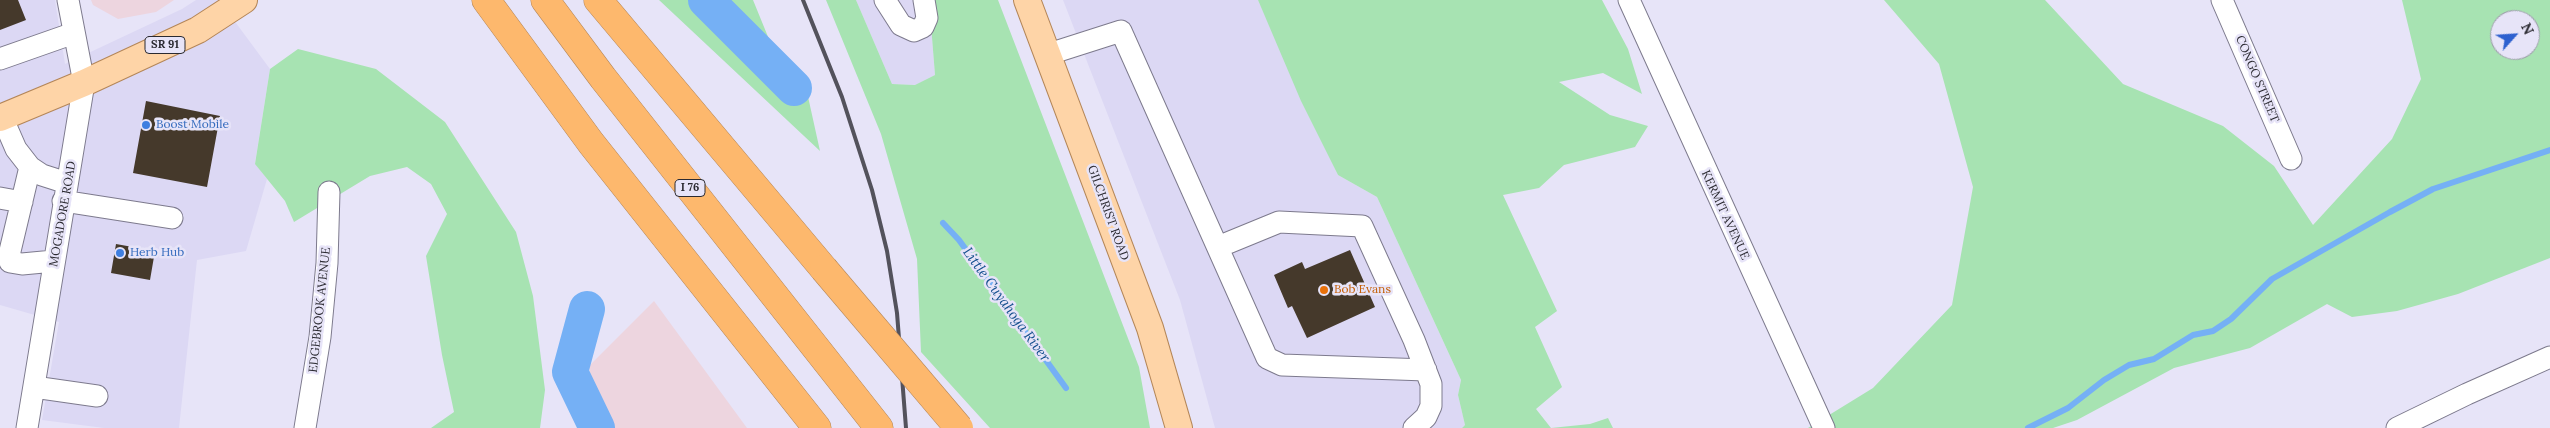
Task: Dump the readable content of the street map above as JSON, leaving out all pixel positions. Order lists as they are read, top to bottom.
{
  "streets": {
    "highway": ["I 76"],
    "main road": ["SR 91", "GILCHRIST ROAD"],
    "street": [
      "CONGO STREET",
      "MOGADORE ROAD",
      "KERMIT AVENUE",
      "EDGEBROOK AVENUE"
    ]
  },
  "crossings": [
    ["SR 91", "MOGADORE ROAD"]
  ],
  "water": ["Little Cuyahoga River"],
  "places": ["Boost Mobile", "Herb Hub", "Bob Evans"],
  "north": "top right"
}
